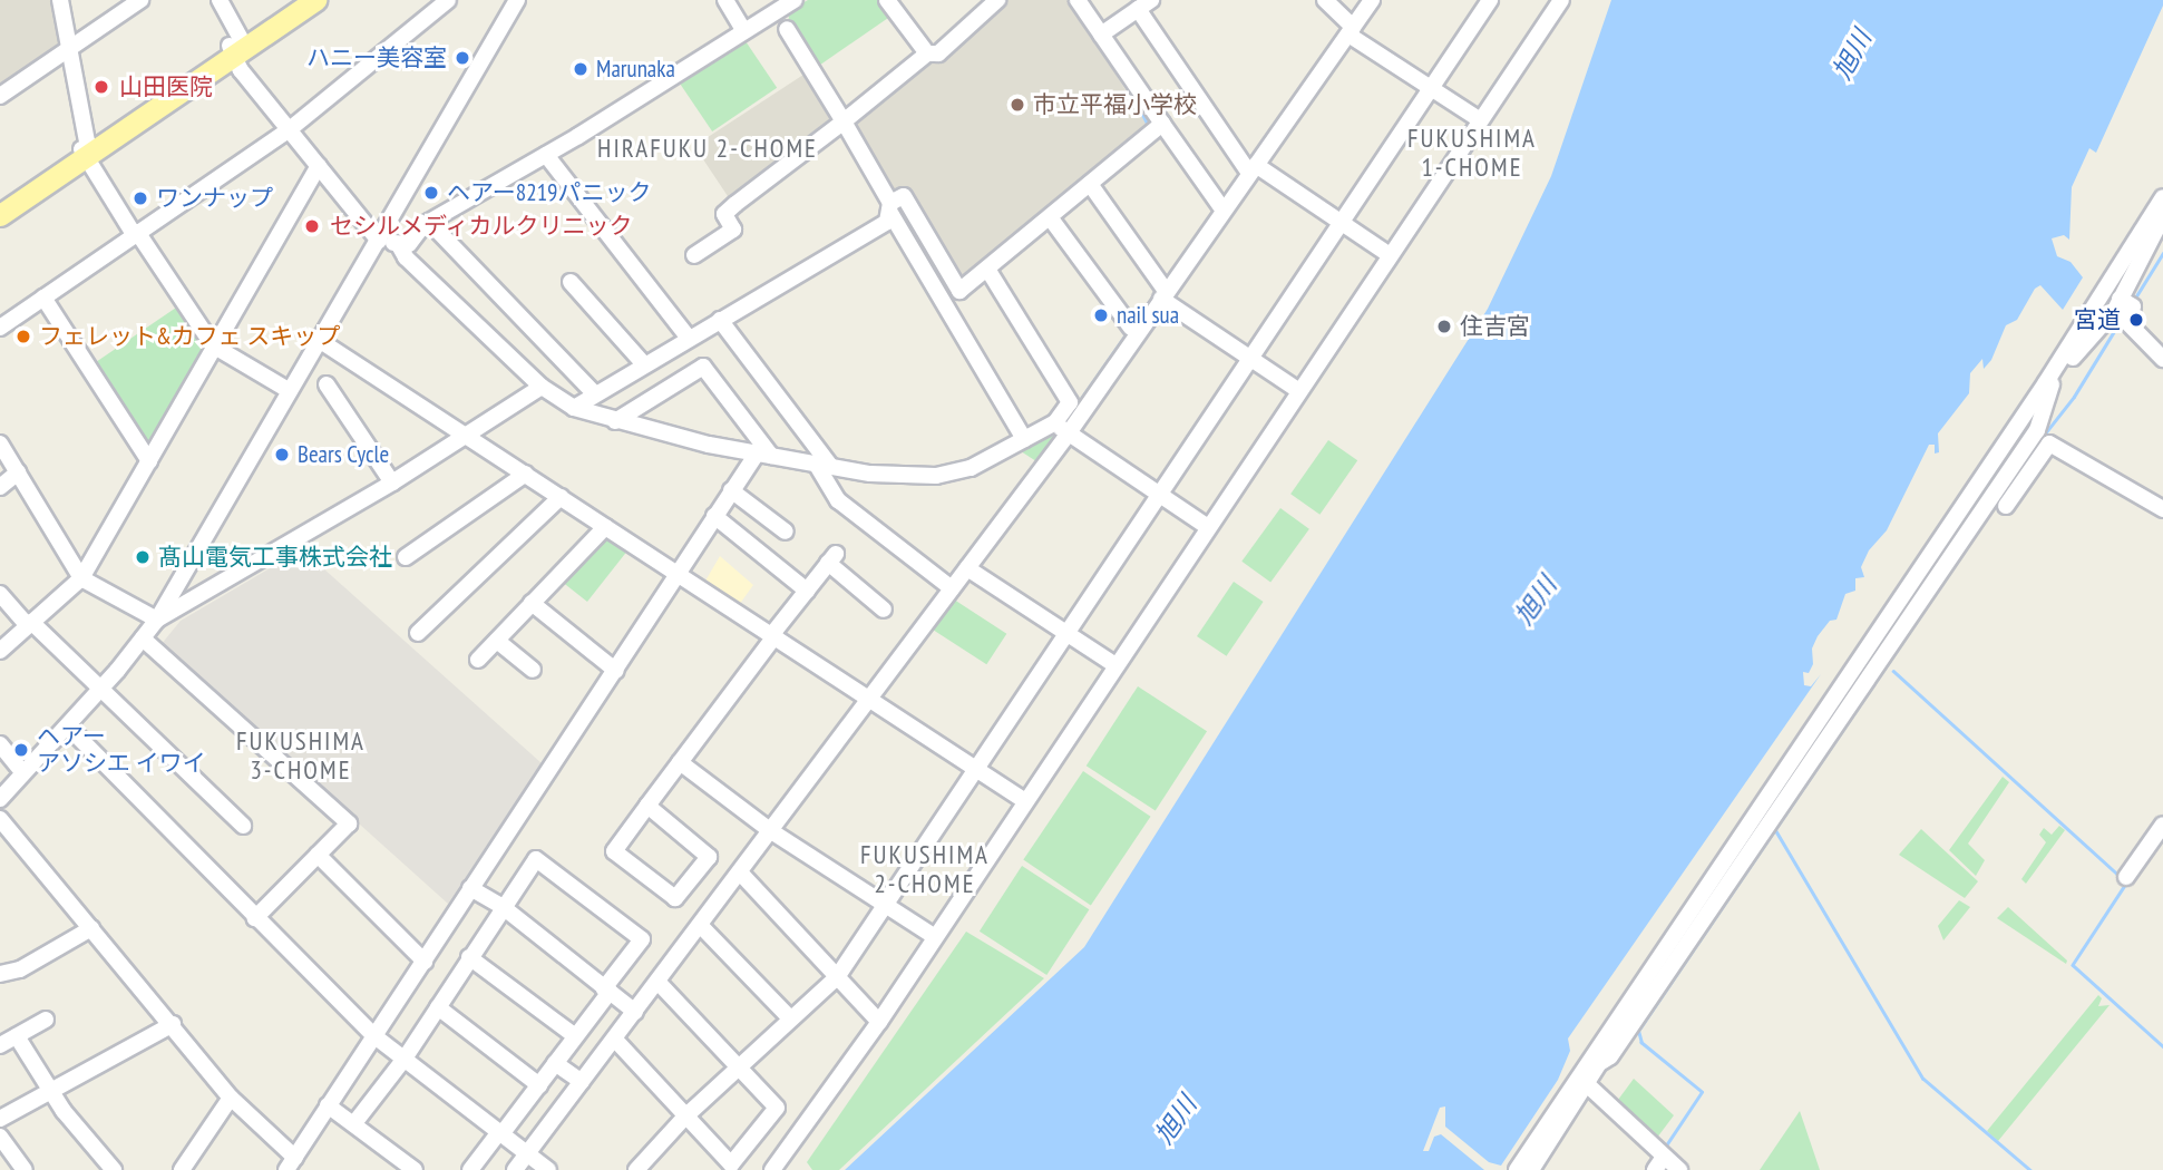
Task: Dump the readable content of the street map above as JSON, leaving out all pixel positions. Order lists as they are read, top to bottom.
{
  "districts": [
    "FUKUSHIMA 1-CHOME",
    "HIRAFUKU 2-CHOME",
    "FUKUSHIMA 3-CHOME",
    "FUKUSHIMA 2-CHOME"
  ],
  "water": ["旭川"],
  "places": [
    "ハニー美容室",
    "Marunaka",
    "山田医院",
    "市立平福小学校",
    "ヘアー8219パニック",
    "ワンナップ",
    "セシルメディカルクリニック",
    "nail sua",
    "宮道",
    "住吉宮",
    "フェレット&カフェ スキップ",
    "Bears Cycle",
    "髙山電気工事株式会社",
    "ヘアー アソシエ イワイ"
  ]
}
